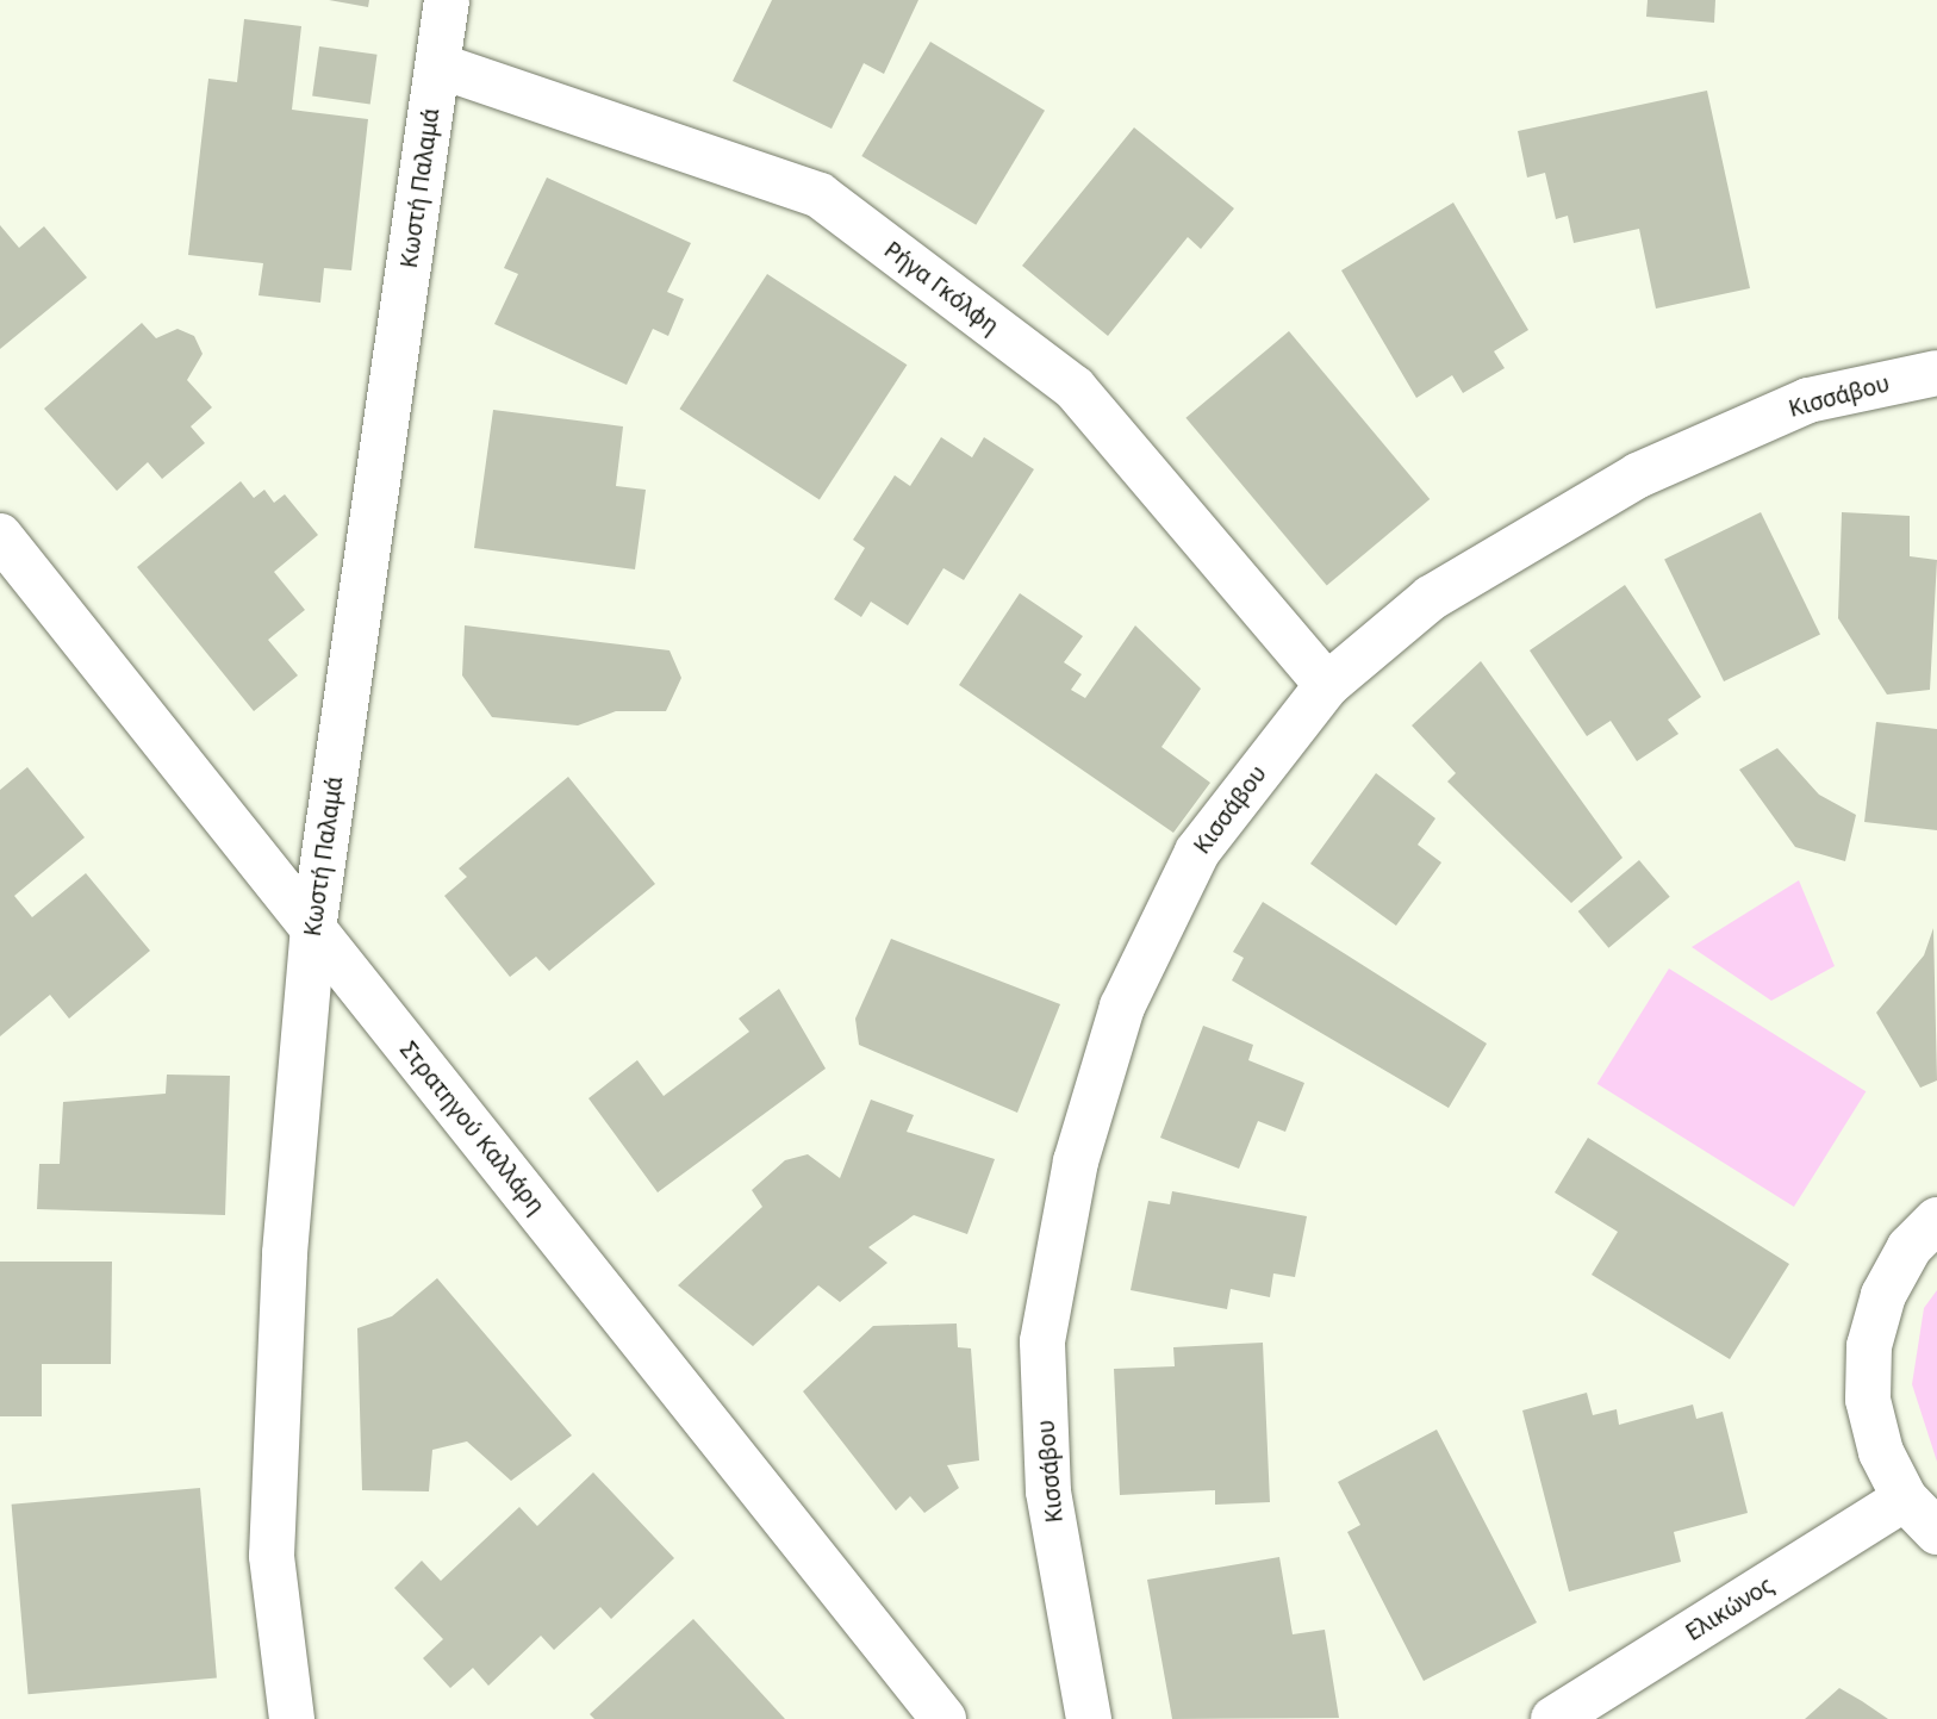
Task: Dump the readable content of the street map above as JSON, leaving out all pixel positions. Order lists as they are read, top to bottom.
{
  "streets": {
    "street": [
      "Κωστή Παλαμά",
      "Ρήγα Γκόλφη",
      "Κισσάβου",
      "Στρατηγού Καλλάρη",
      "Ελικώνος"
    ]
  },
  "crossings": [
    ["Κωστή Παλαμά", "Ρήγα Γκόλφη"],
    ["Κωστή Παλαμά", "Στρατηγού Καλλάρη"],
    ["Ρήγα Γκόλφη", "Κισσάβου"]
  ]
}
